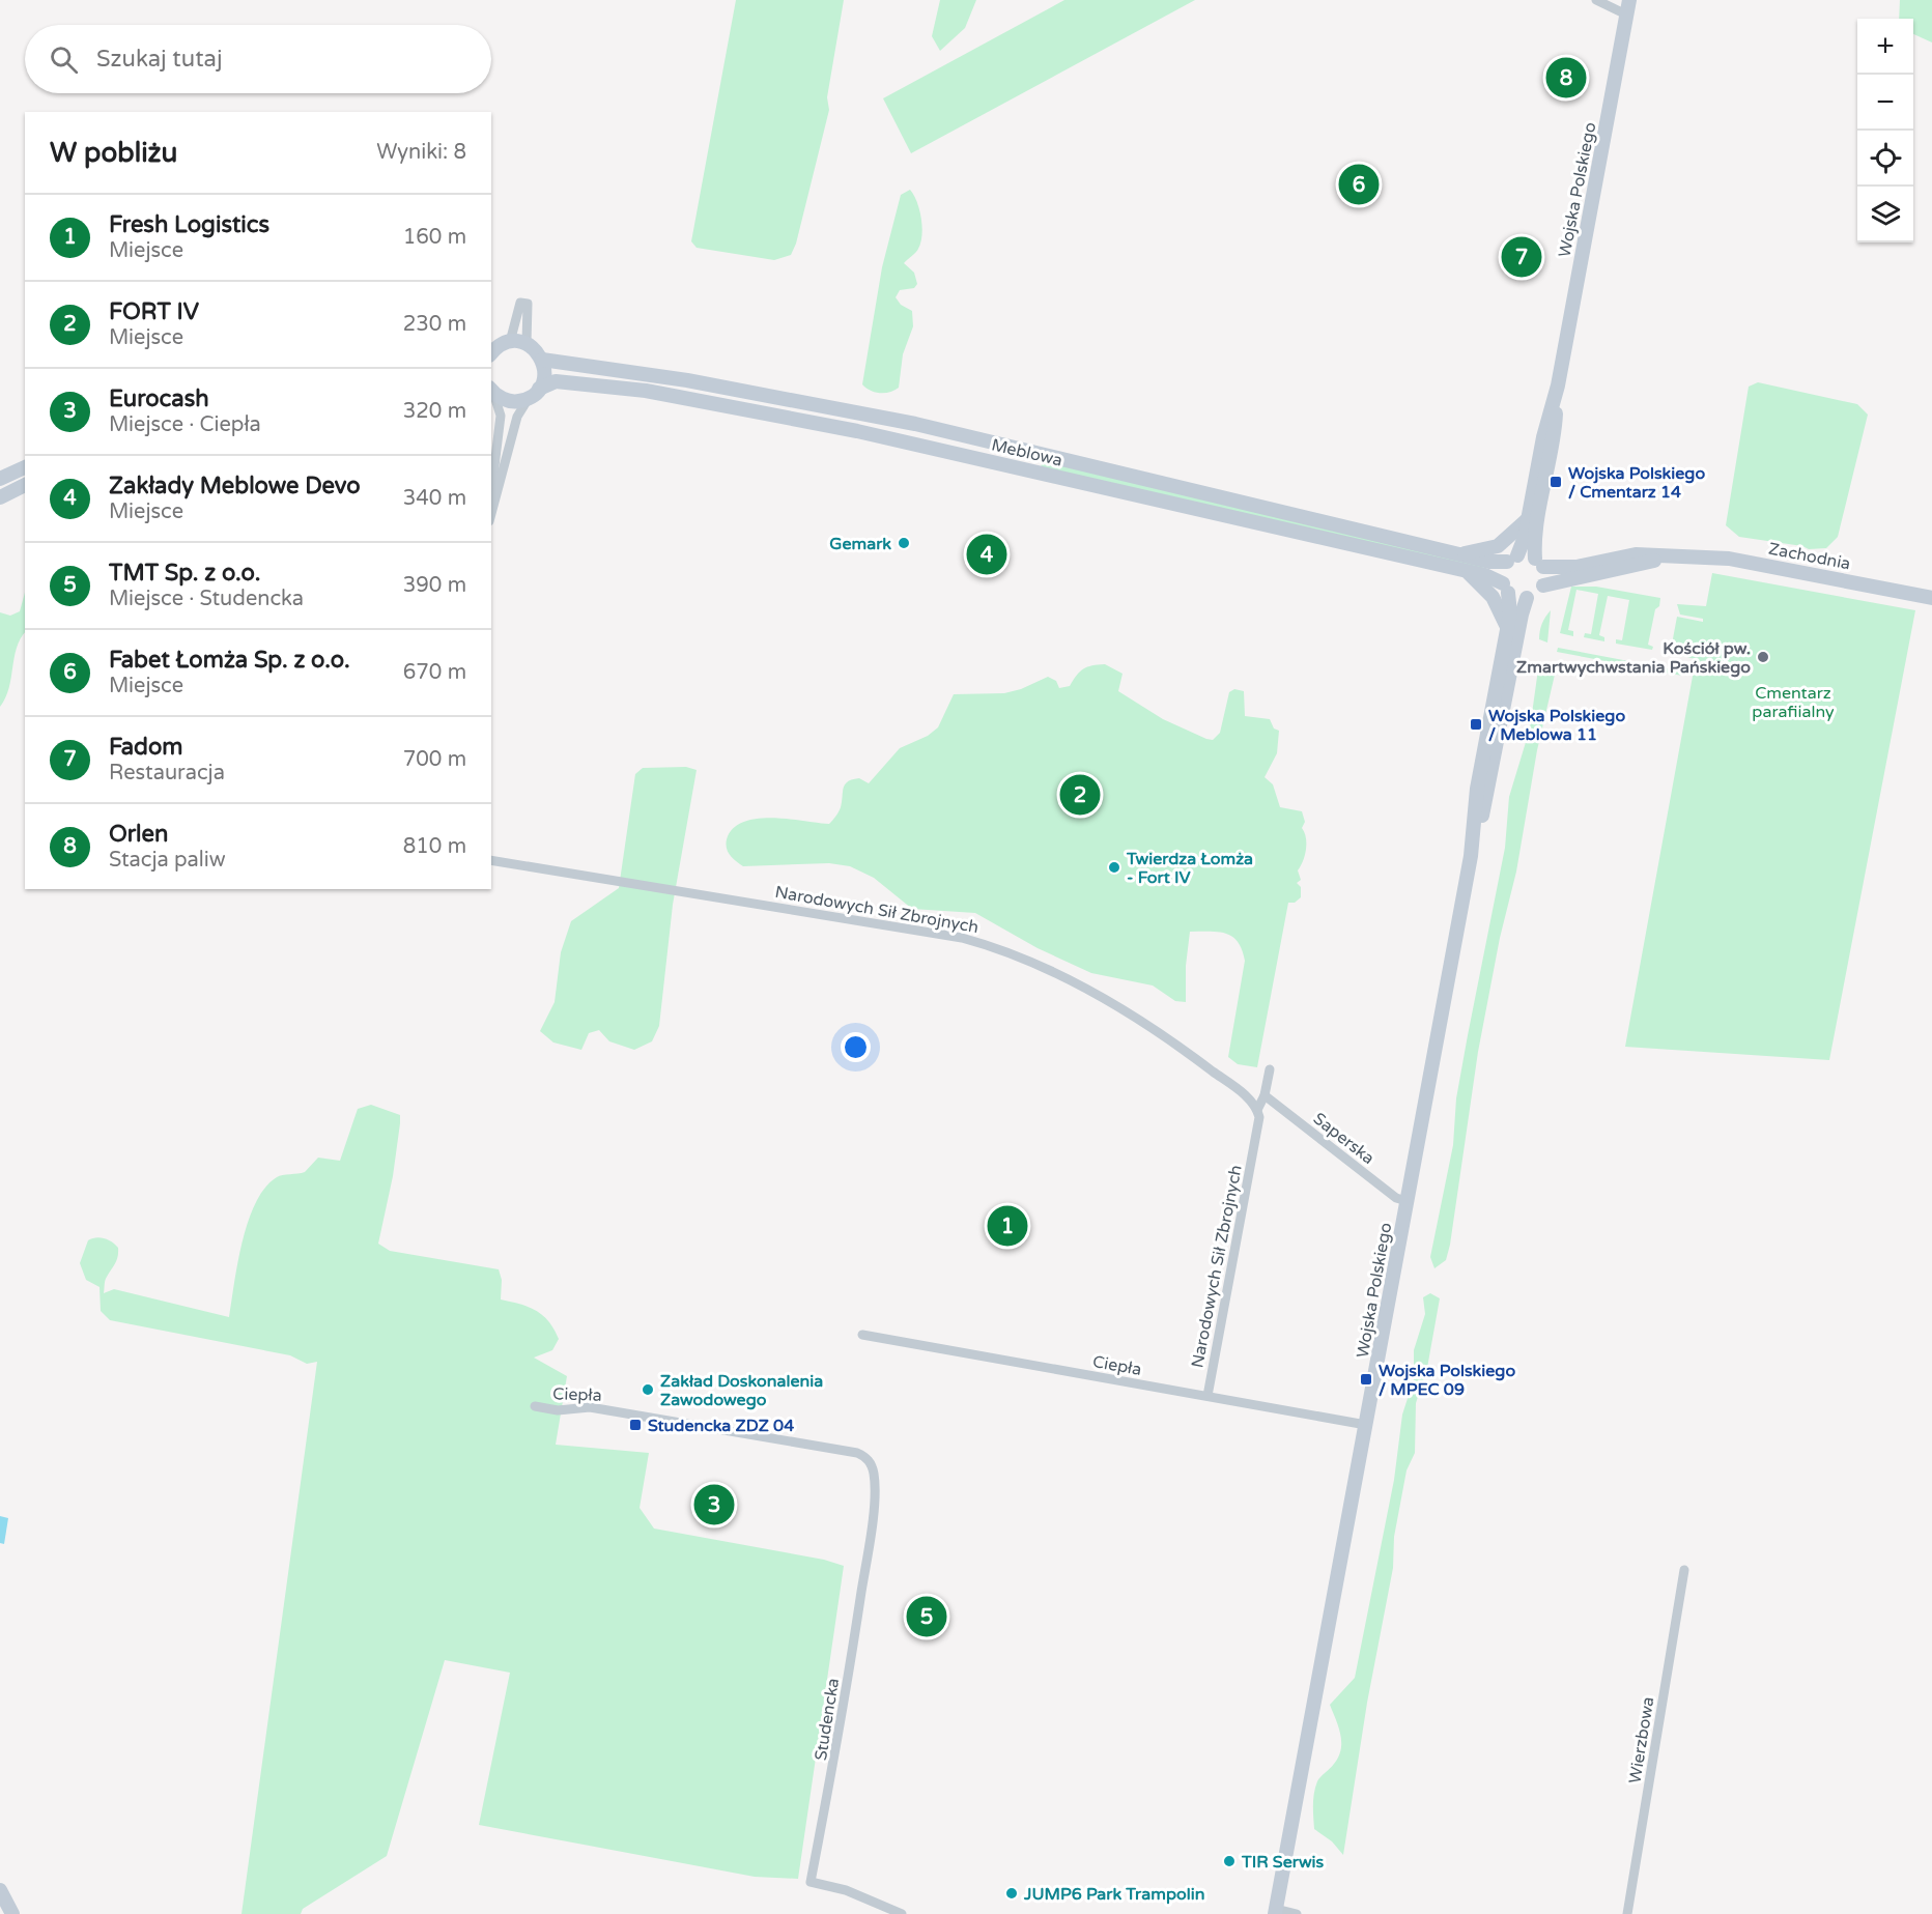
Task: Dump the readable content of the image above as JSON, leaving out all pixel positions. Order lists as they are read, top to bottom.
{
  "streets": {
    "main road": ["Wojska Polskiego", "Meblowa", "Zachodnia"],
    "street": [
      "Narodowych Sił Zbrojnych",
      "Saperska",
      "Ciepła",
      "Studencka",
      "Wierzbowa"
    ]
  },
  "crossings": [
    ["Wojska Polskiego", "Meblowa"],
    ["Wojska Polskiego", "Zachodnia"],
    ["Wojska Polskiego", "Saperska"],
    ["Wojska Polskiego", "Ciepła"],
    ["Meblowa", "Zachodnia"],
    ["Narodowych Sił Zbrojnych", "Ciepła"],
    ["Ciepła", "Studencka"]
  ],
  "parks": ["Cmentarz parafiialny"],
  "places": {
    "transit": [
      "Wojska Polskiego / Cmentarz 14",
      "Wojska Polskiego / Meblowa 11",
      "Wojska Polskiego / MPEC 09",
      "Studencka ZDZ 04"
    ],
    "other": [
      "Gemark",
      "Kościół pw. Zmartwychwstania Pańskiego",
      "Twierdza Łomża - Fort IV",
      "Zakład Doskonalenia Zawodowego",
      "TIR Serwis",
      "JUMP6 Park Trampolin"
    ]
  },
  "page": {
    "map_buttons": ["+", "−"],
    "search": "Szukaj tutaj",
    "pins": [
      "8",
      "6",
      "7",
      "4",
      "2",
      "1",
      "3",
      "5"
    ],
    "heading": ["W pobliżu", "Wyniki: 8"],
    "list": [
      {
        "mark": "1",
        "name": "Fresh Logistics",
        "note": "Miejsce",
        "value": "160 m"
      },
      {
        "mark": "2",
        "name": "FORT IV",
        "note": "Miejsce",
        "value": "230 m"
      },
      {
        "mark": "3",
        "name": "Eurocash",
        "note": "Miejsce · Ciepła",
        "value": "320 m"
      },
      {
        "mark": "4",
        "name": "Zakłady Meblowe Devo",
        "note": "Miejsce",
        "value": "340 m"
      },
      {
        "mark": "5",
        "name": "TMT Sp. z o.o.",
        "note": "Miejsce · Studencka",
        "value": "390 m"
      },
      {
        "mark": "6",
        "name": "Fabet Łomża Sp. z o.o.",
        "note": "Miejsce",
        "value": "670 m"
      },
      {
        "mark": "7",
        "name": "Fadom",
        "note": "Restauracja",
        "value": "700 m"
      },
      {
        "mark": "8",
        "name": "Orlen",
        "note": "Stacja paliw",
        "value": "810 m"
      }
    ]
  }
}
